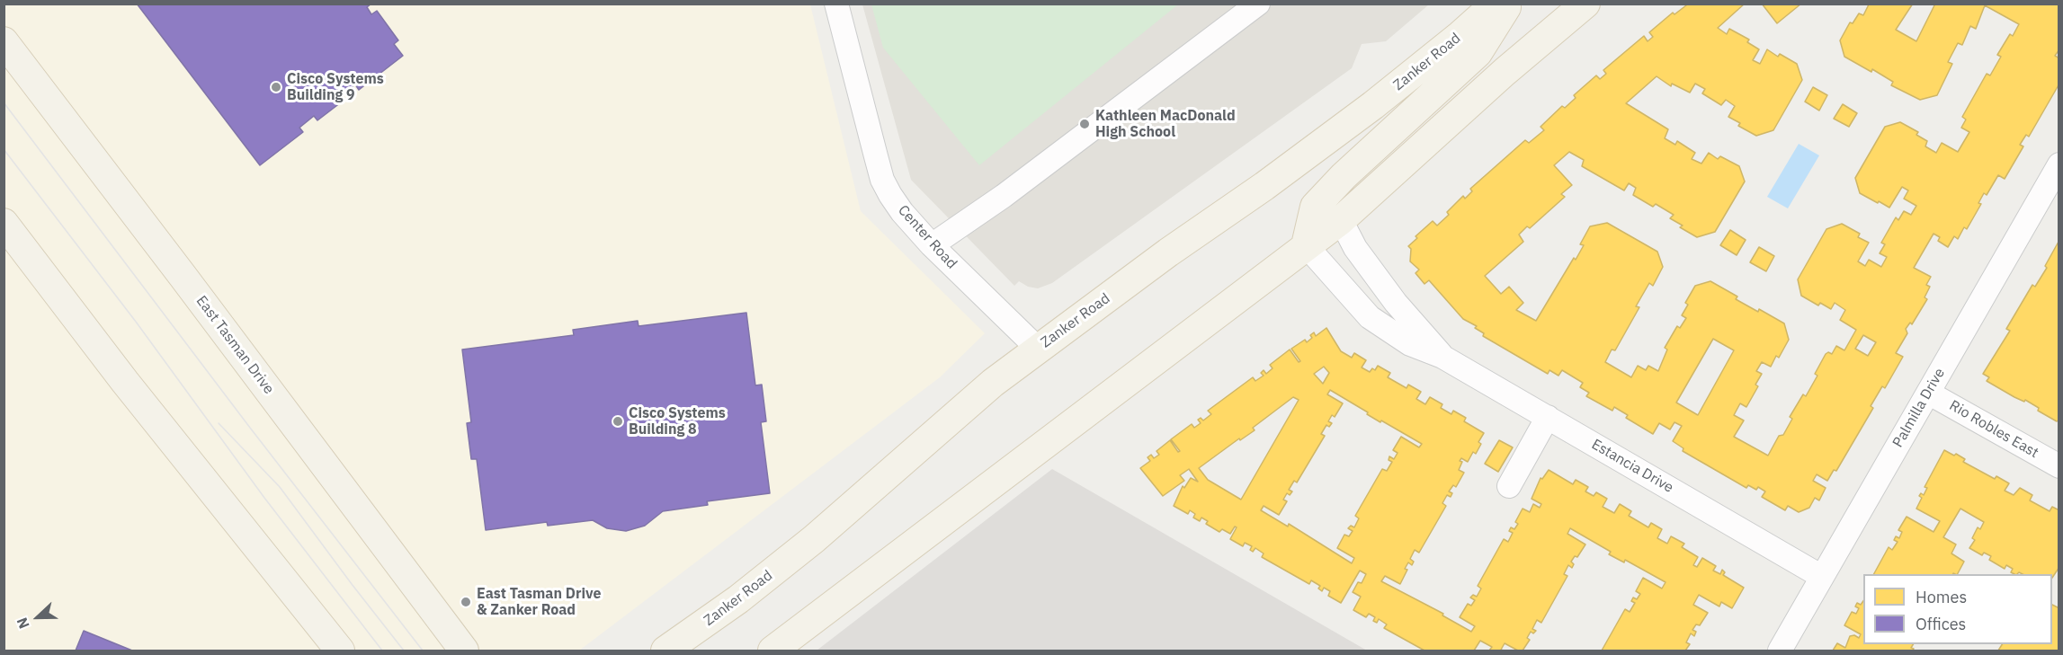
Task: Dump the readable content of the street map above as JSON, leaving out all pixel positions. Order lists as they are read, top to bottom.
{
  "streets": {
    "main road": ["Zanker Road", "East Tasman Drive"],
    "street": [
      "Center Road",
      "Palmilla Drive",
      "Rio Robles East",
      "Estancia Drive"
    ]
  },
  "crossings": [
    ["Zanker Road", "Center Road"],
    ["Palmilla Drive", "Rio Robles East"],
    ["Palmilla Drive", "Estancia Drive"]
  ],
  "places": [
    "Cisco Systems Building 9",
    "Kathleen MacDonald High School",
    "Cisco Systems Building 8",
    "East Tasman Drive & Zanker Road"
  ],
  "legend": ["Homes", "Offices"],
  "north": "left"
}
